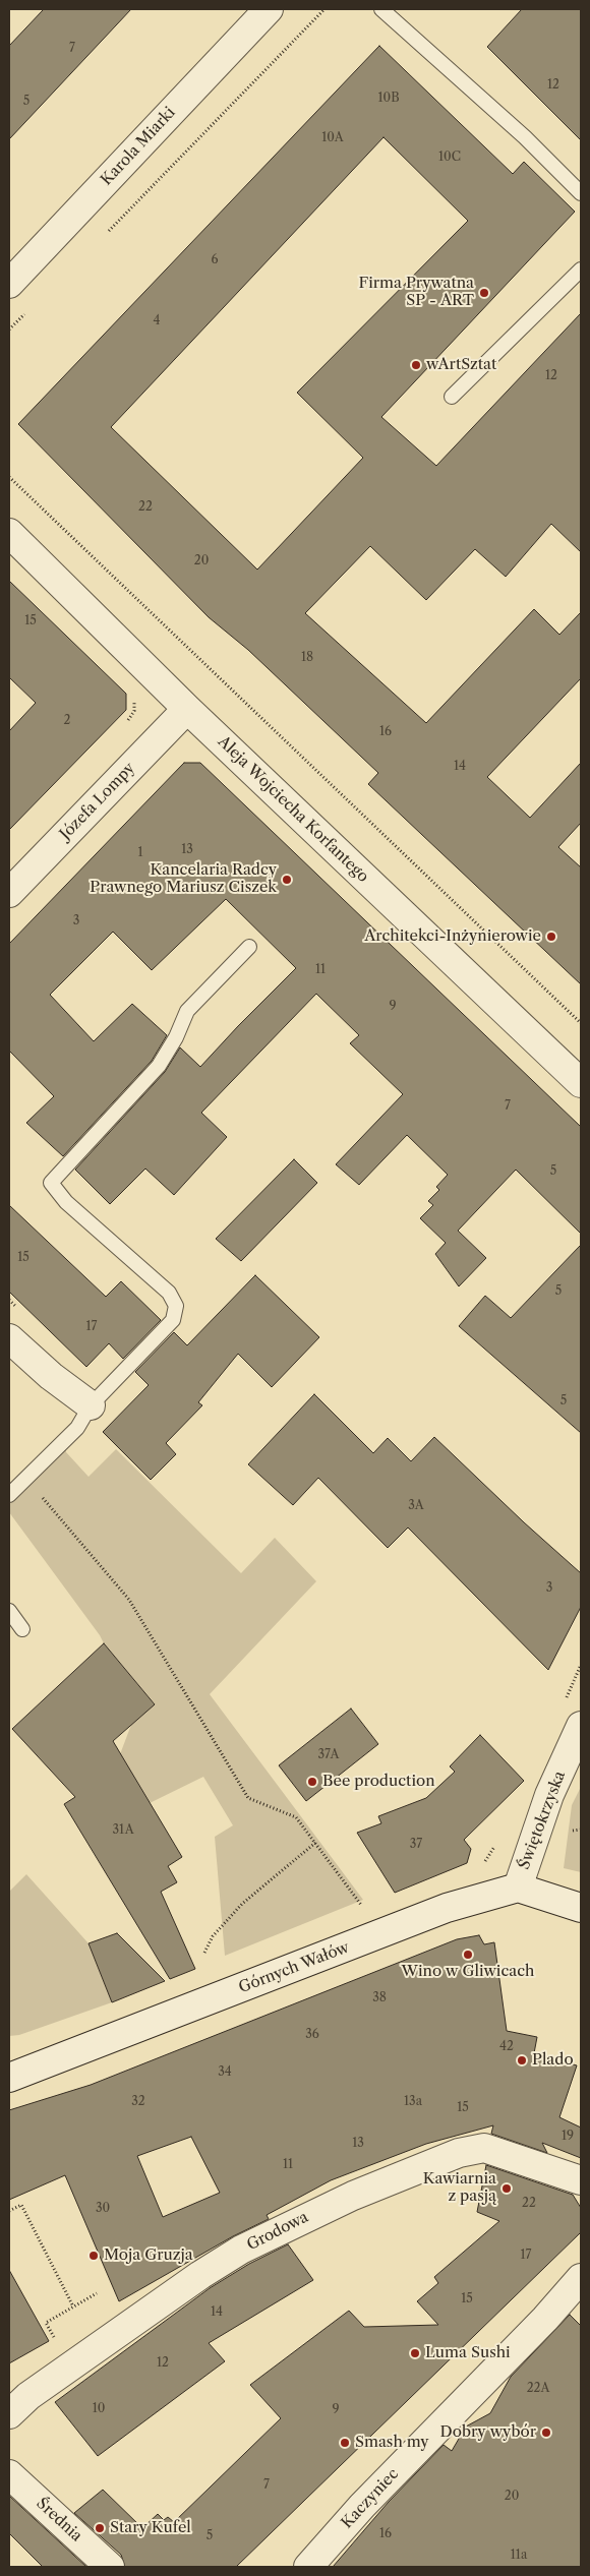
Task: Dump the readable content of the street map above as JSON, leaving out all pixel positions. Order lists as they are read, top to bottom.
{
  "streets": {
    "street": [
      "Karola Miarki",
      "Józefa Lompy",
      "Aleja Wojciecha Korfantego",
      "Świętokrzyska",
      "Górnych Wałów",
      "Grodowa",
      "Kaczyniec",
      "Średnia"
    ]
  },
  "crossings": [
    ["Józefa Lompy", "Aleja Wojciecha Korfantego"],
    ["Świętokrzyska", "Górnych Wałów"]
  ],
  "places": [
    "Firma Prywatna SP - ART",
    "wArtSztat",
    "Kancelaria Radcy Prawnego Mariusz Ciszek",
    "Architekci-Inżynierowie",
    "Bee production",
    "Wino w Gliwicach",
    "Plado",
    "Kawiarnia z pasją",
    "Moja Gruzja",
    "Luma Sushi",
    "Dobry wybór",
    "Smash my",
    "Stary Kufel"
  ],
  "house_numbers": [
    "7",
    "12",
    "10B",
    "5",
    "10A",
    "10C",
    "6",
    "4",
    "12",
    "22",
    "20",
    "15",
    "18",
    "2",
    "16",
    "14",
    "13",
    "1",
    "3",
    "11",
    "9",
    "7",
    "5",
    "15",
    "5",
    "17",
    "5",
    "3A",
    "3",
    "37A",
    "31A",
    "37",
    "38",
    "36",
    "42",
    "34",
    "32",
    "13a",
    "15",
    "19",
    "13",
    "11",
    "22",
    "30",
    "17",
    "15",
    "14",
    "12",
    "22A",
    "10",
    "9",
    "7",
    "20",
    "16",
    "5",
    "11a"
  ]
}
